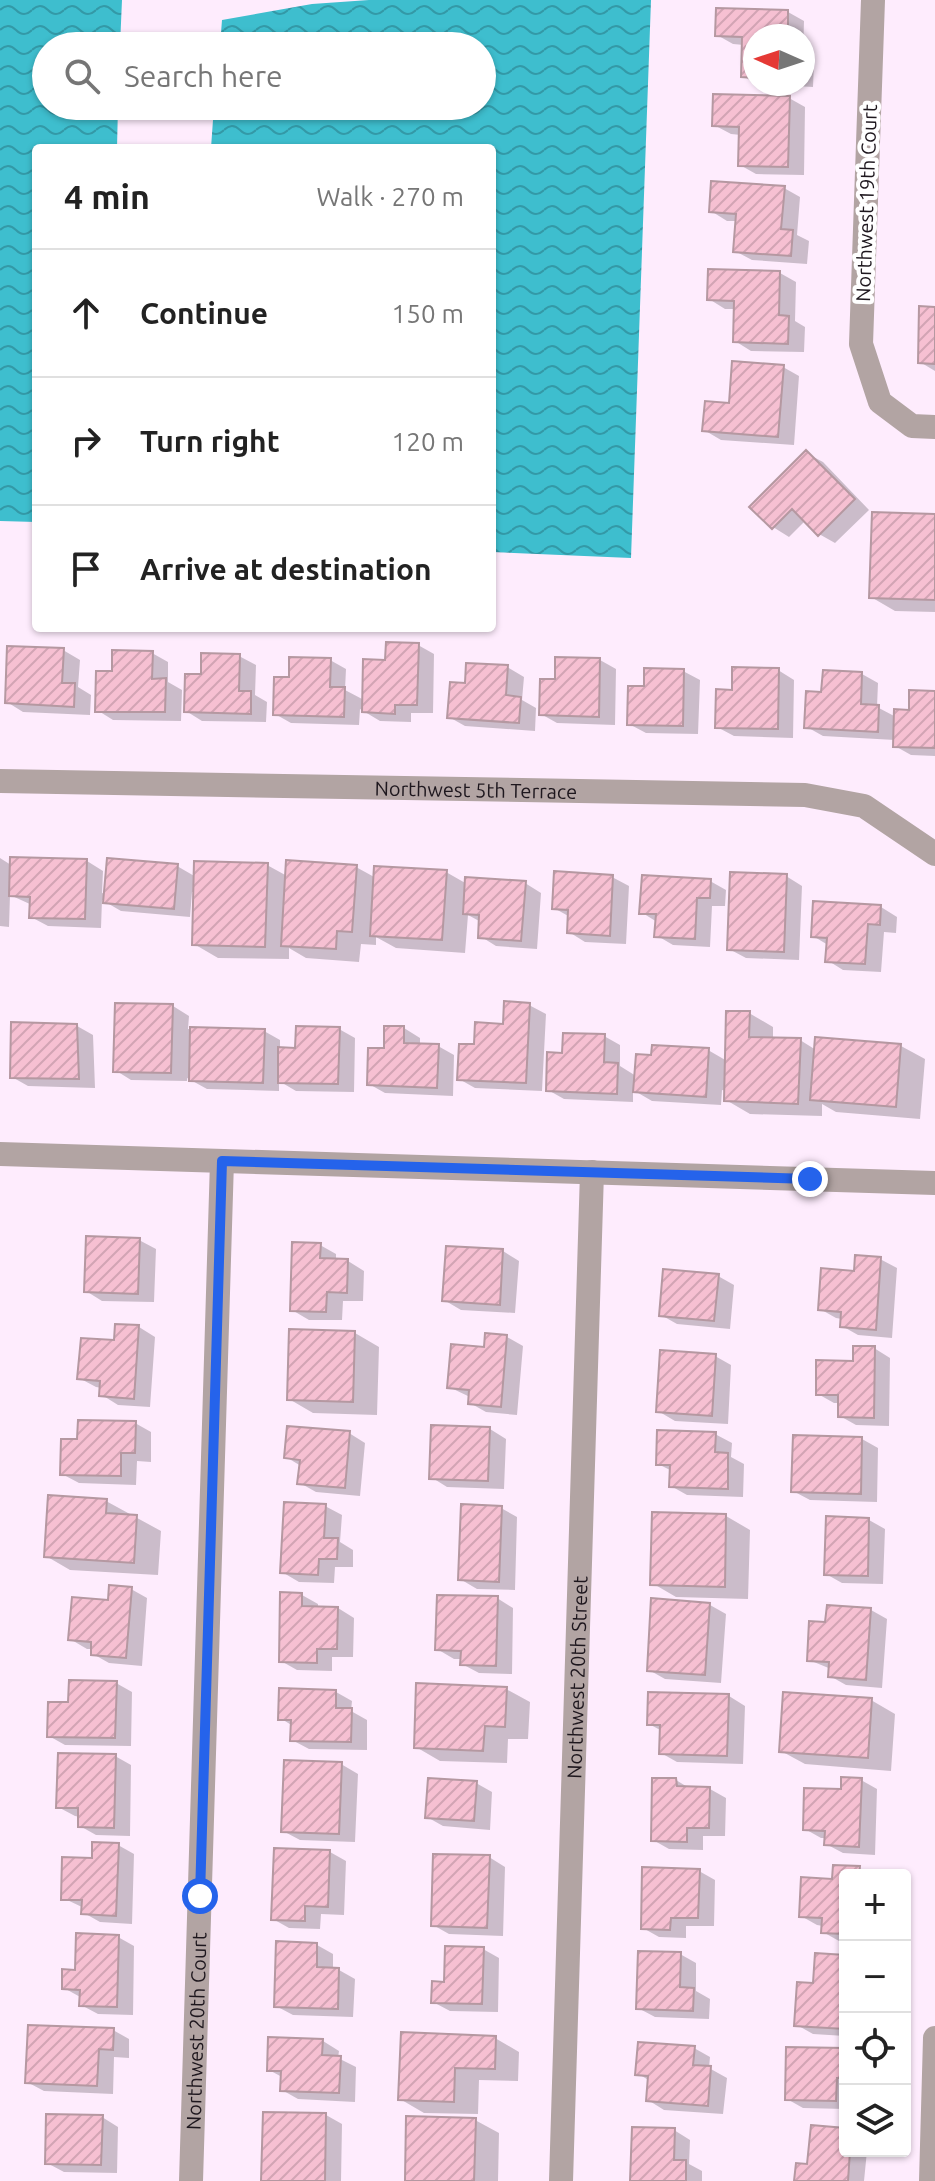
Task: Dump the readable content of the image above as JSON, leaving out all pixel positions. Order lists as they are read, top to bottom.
{
  "streets": {
    "street": [
      "Northwest 19th Court",
      "Northwest 5th Terrace",
      "Northwest 20th Street",
      "Northwest 20th Court"
    ]
  },
  "north": "left",
  "page": {
    "search": "Search here",
    "heading": ["4 min", "Walk · 270 m"],
    "list": [
      ["Continue", "150 m"],
      ["Turn right", "120 m"],
      "Arrive at destination"
    ],
    "map_buttons": ["+", "−"]
  }
}
